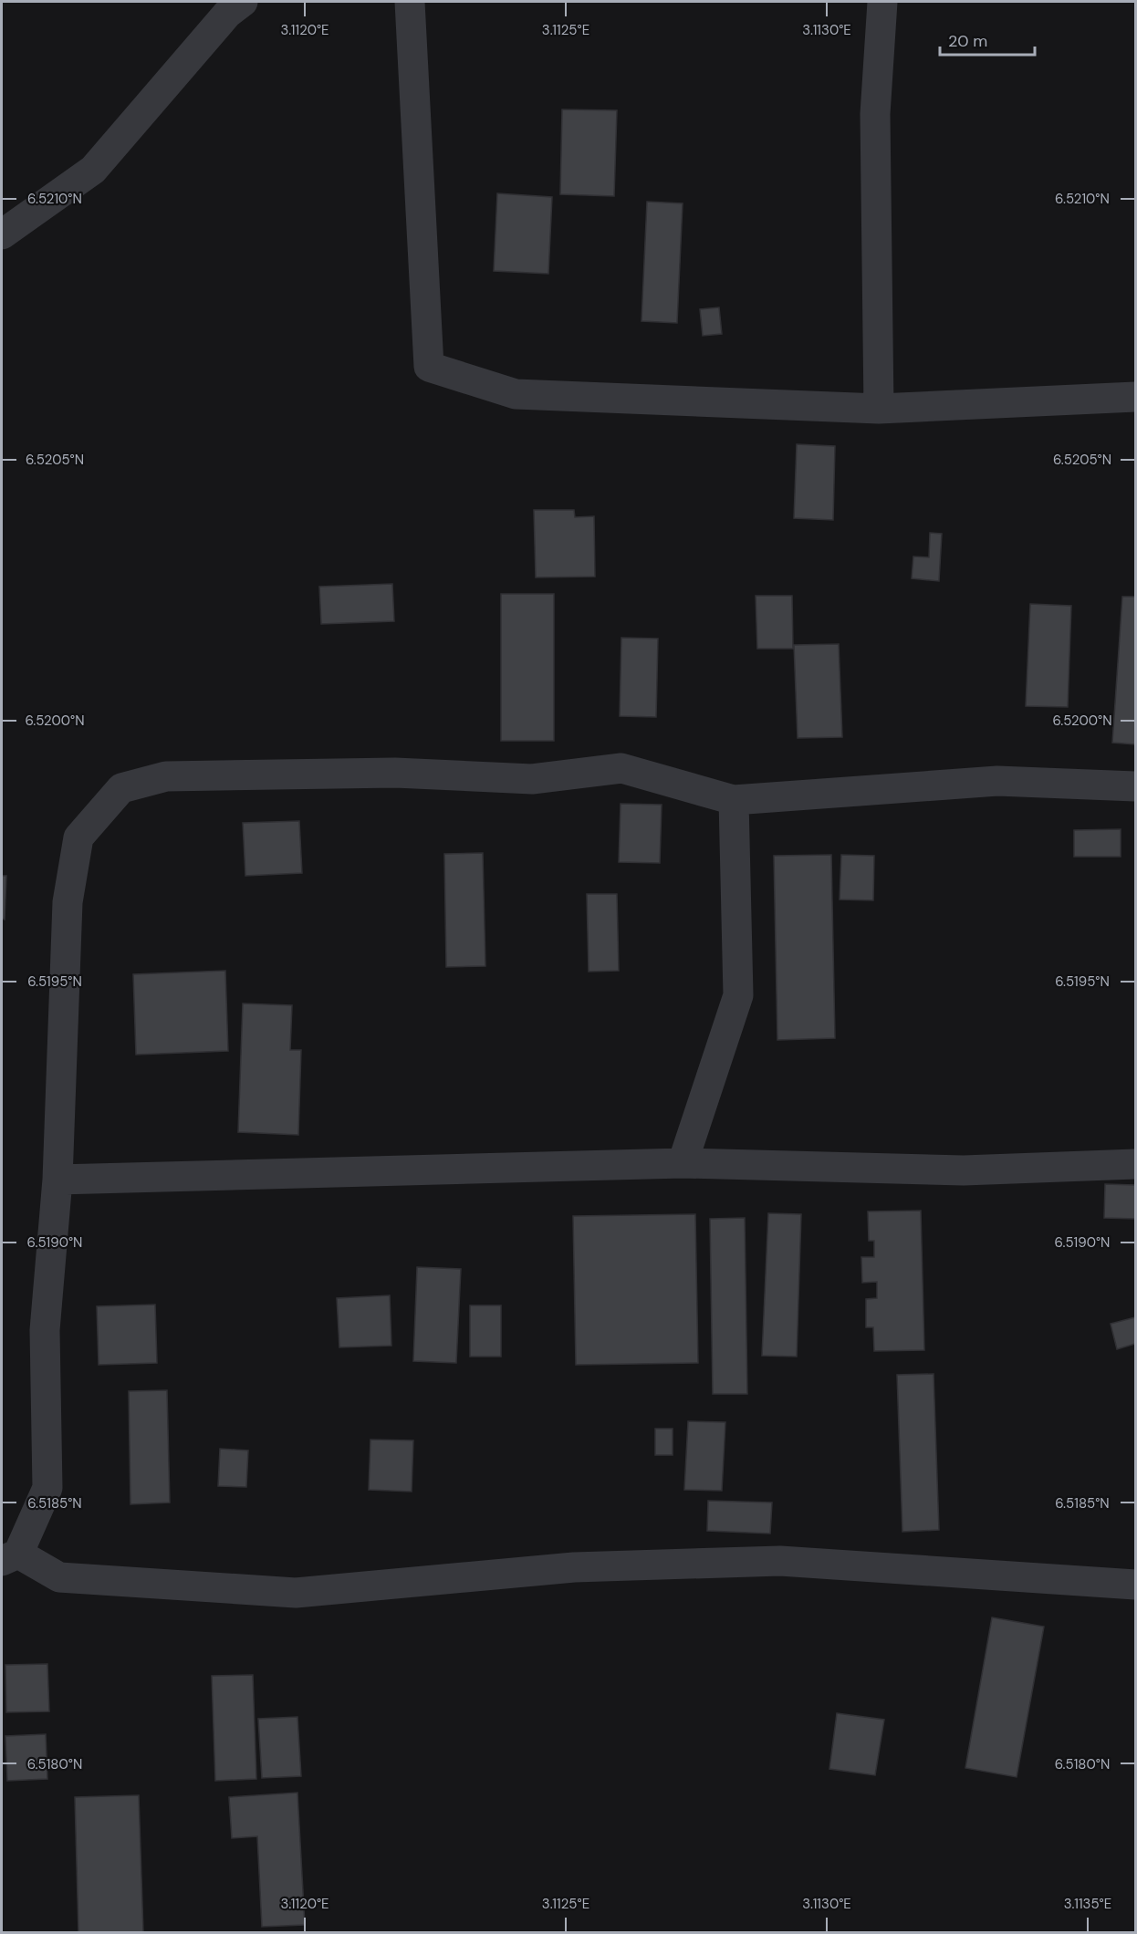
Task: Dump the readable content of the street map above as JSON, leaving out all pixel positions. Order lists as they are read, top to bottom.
{
  "scale_bar": "20 m",
  "coordinates": [
    "3.1120°E",
    "3.1125°E",
    "3.1130°E",
    "6.5210°N",
    "6.5205°N",
    "6.5200°N",
    "6.5195°N",
    "6.5190°N",
    "6.5185°N",
    "6.5180°N",
    "3.1135°E"
  ]
}
